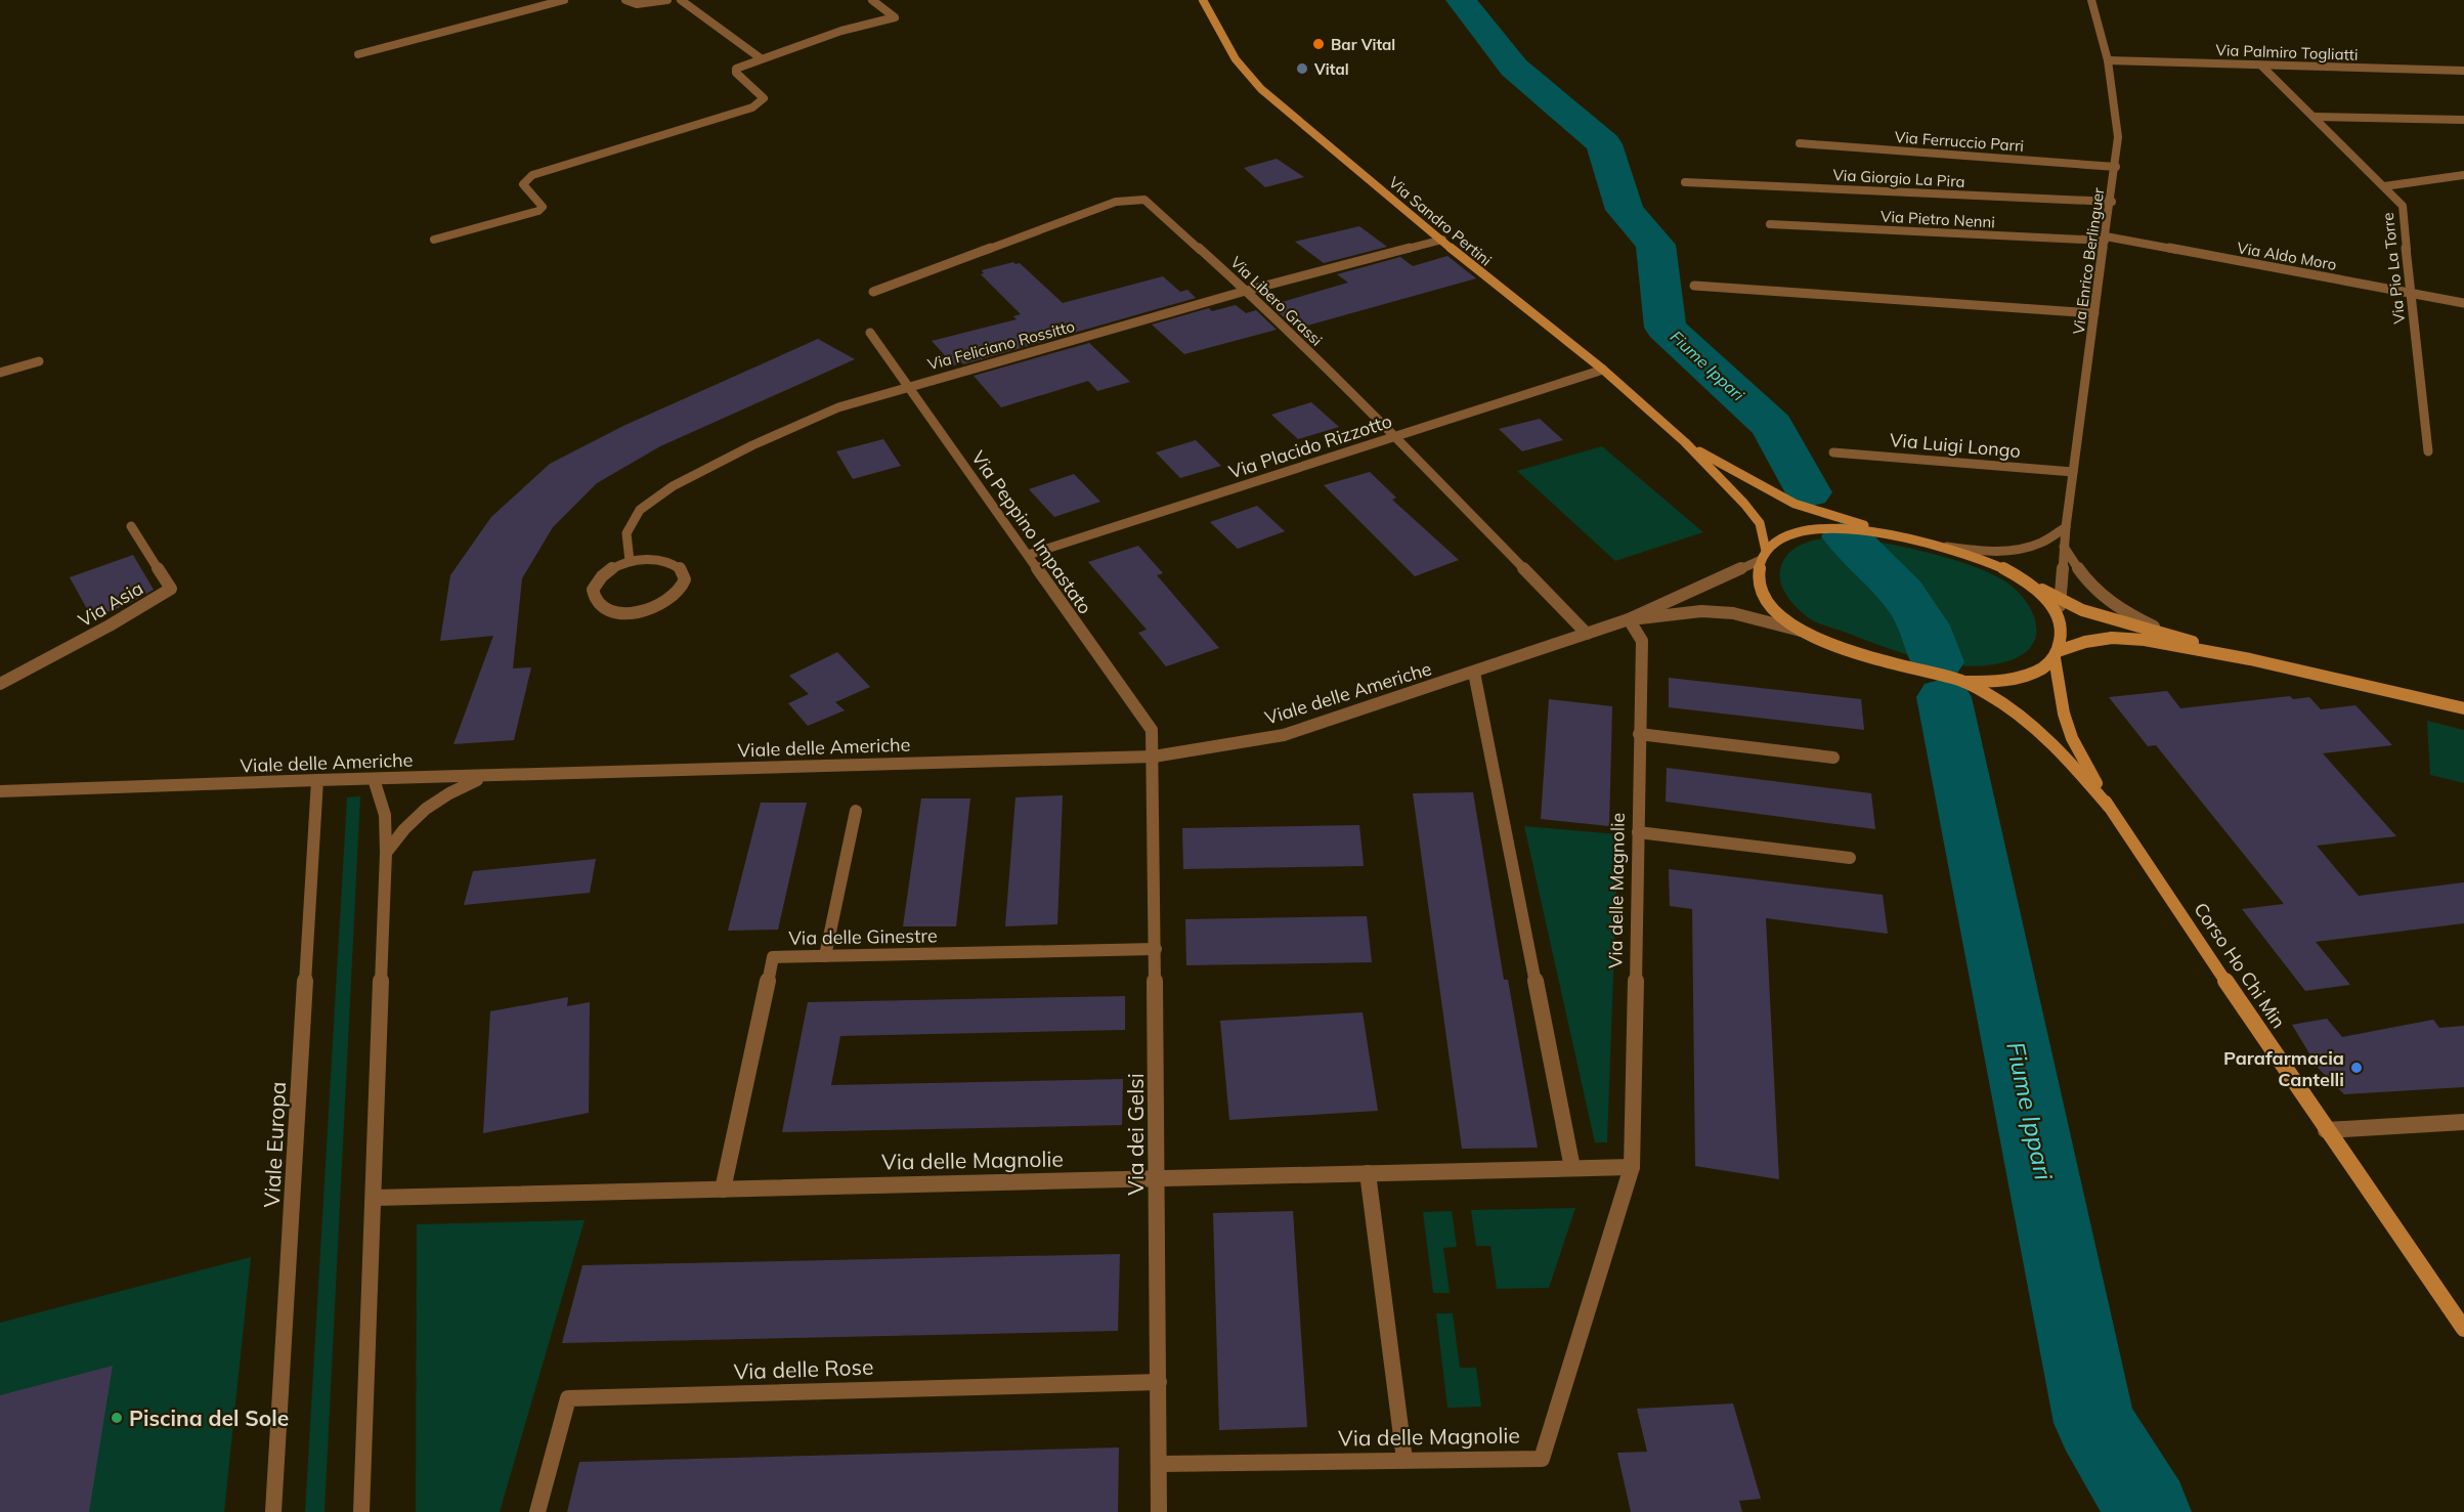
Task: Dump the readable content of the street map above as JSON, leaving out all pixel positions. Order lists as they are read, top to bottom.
{
  "streets": {
    "main road": ["Via Sandro Pertini", "Corso Ho Chi Min"],
    "street": [
      "Via Palmiro Togliatti",
      "Via Ferruccio Parri",
      "Via Giorgio La Pira",
      "Via Pietro Nenni",
      "Via Aldo Moro",
      "Via Enrico Berlinguer",
      "Via Pio La Torre",
      "Via Libero Grassi",
      "Via Feliciano Rossitto",
      "Via Luigi Longo",
      "Via Placido Rizzotto",
      "Via Peppino Impastato",
      "Via Asia",
      "Viale delle Americhe",
      "Via delle Magnolie",
      "Via delle Ginestre",
      "Via dei Gelsi",
      "Viale Europa",
      "Via delle Rose"
    ]
  },
  "crossings": [
    ["Via Palmiro Togliatti", "Via Enrico Berlinguer"],
    ["Via Palmiro Togliatti", "Via Pio La Torre"],
    ["Via Ferruccio Parri", "Via Enrico Berlinguer"],
    ["Via Giorgio La Pira", "Via Enrico Berlinguer"],
    ["Via Pietro Nenni", "Via Aldo Moro"],
    ["Via Pietro Nenni", "Via Enrico Berlinguer"],
    ["Via Sandro Pertini", "Via Feliciano Rossitto"],
    ["Via Sandro Pertini", "Via Placido Rizzotto"],
    ["Via Aldo Moro", "Via Enrico Berlinguer"],
    ["Via Aldo Moro", "Via Pio La Torre"],
    ["Via Enrico Berlinguer", "Via Luigi Longo"],
    ["Via Libero Grassi", "Via Feliciano Rossitto"],
    ["Via Libero Grassi", "Via Placido Rizzotto"],
    ["Via Libero Grassi", "Viale delle Americhe"],
    ["Via Feliciano Rossitto", "Via Peppino Impastato"],
    ["Via Placido Rizzotto", "Via Peppino Impastato"],
    ["Via Peppino Impastato", "Viale delle Americhe"],
    ["Via Peppino Impastato", "Via dei Gelsi"],
    ["Viale delle Americhe", "Via delle Magnolie"],
    ["Viale delle Americhe", "Via dei Gelsi"],
    ["Viale delle Americhe", "Viale Europa"],
    ["Via delle Magnolie", "Via delle Ginestre"],
    ["Via delle Magnolie", "Via dei Gelsi"],
    ["Via delle Ginestre", "Via dei Gelsi"],
    ["Via dei Gelsi", "Via delle Rose"]
  ],
  "water": ["Fiume Ippari"],
  "places": [
    "Bar Vital",
    "Vital",
    "Parafarmacia Cantelli",
    "Piscina del Sole"
  ]
}
